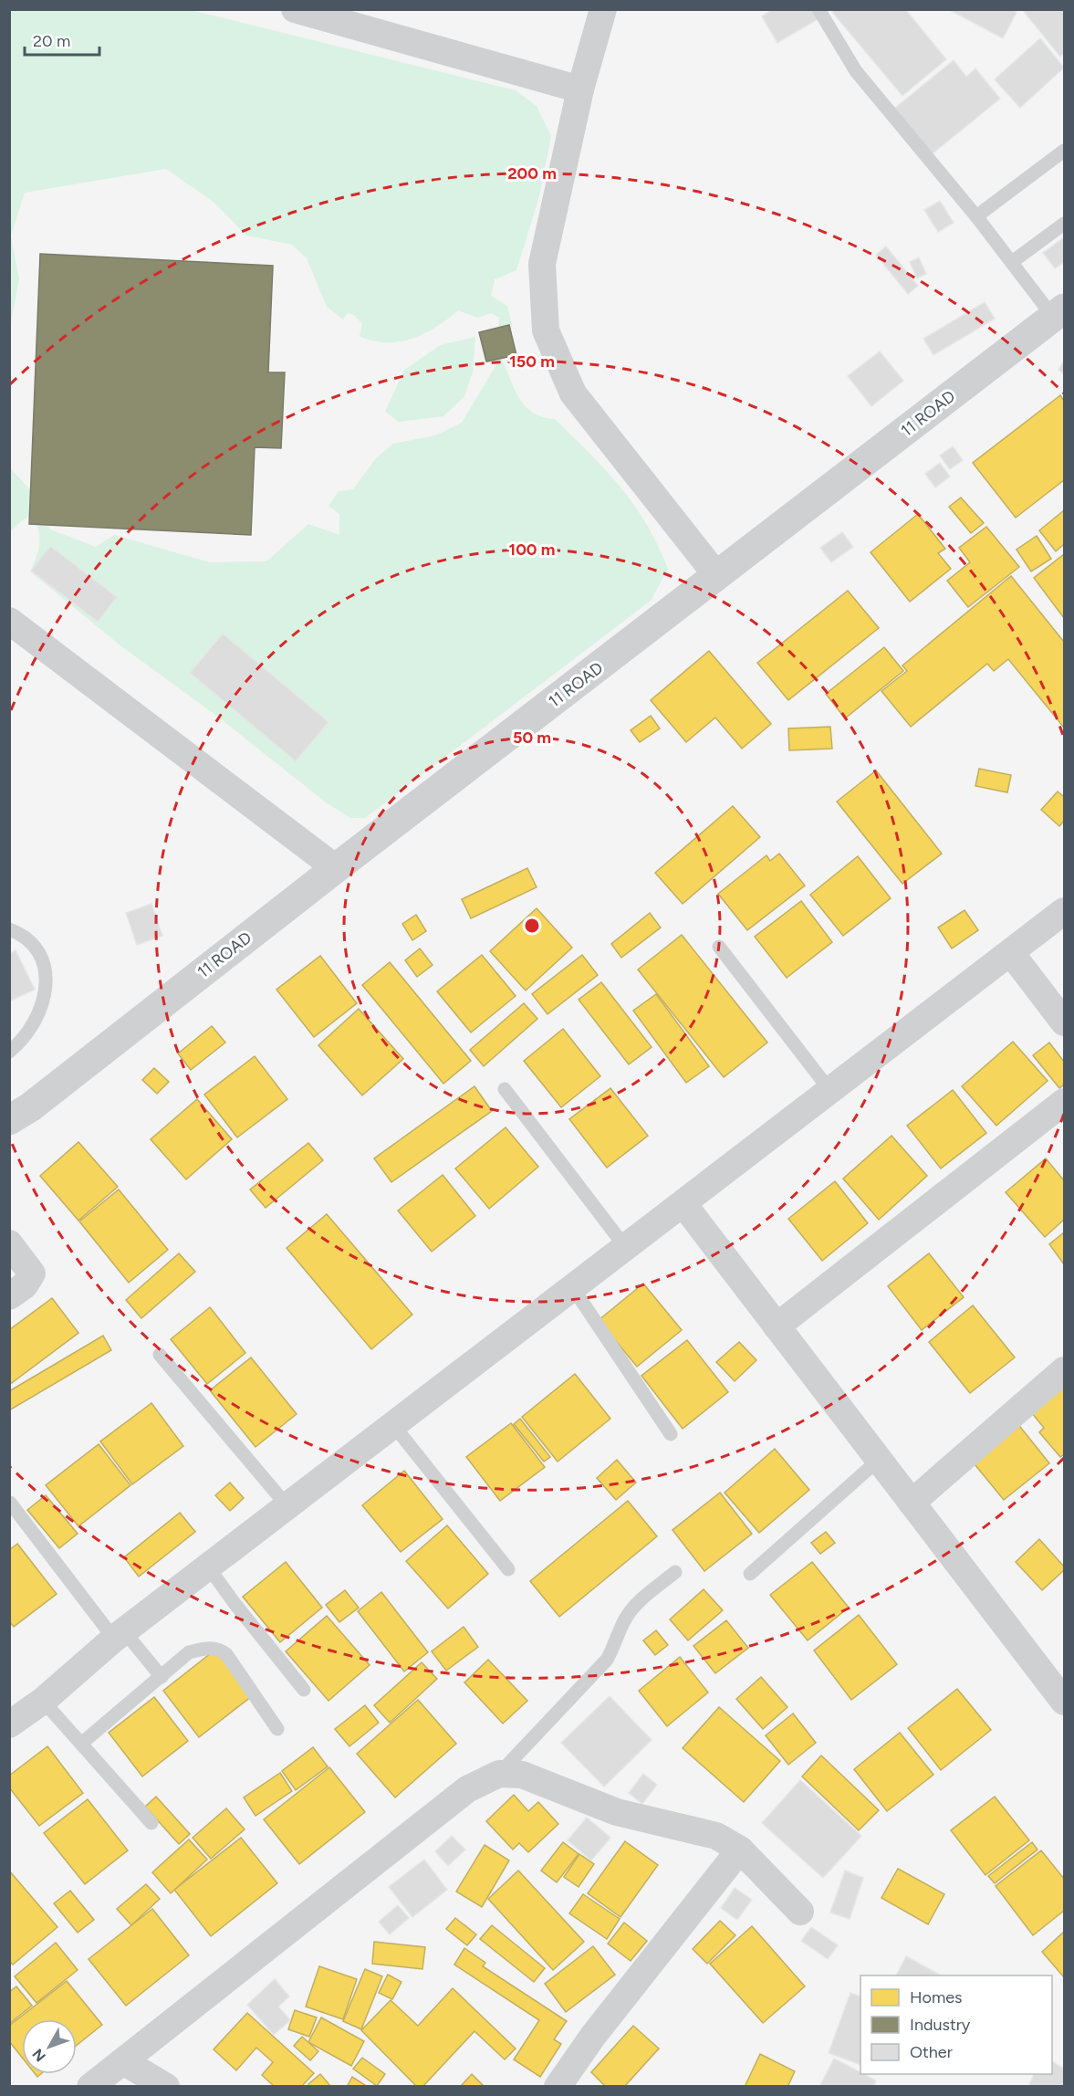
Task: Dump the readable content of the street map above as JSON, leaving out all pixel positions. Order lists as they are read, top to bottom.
{
  "streets": {
    "street": ["11 ROAD"]
  },
  "legend": ["Homes", "Industry", "Other"],
  "scale_bar": "20 m",
  "north": "bottom left",
  "rings": [
    "200 m",
    "150 m",
    "100 m",
    "50 m"
  ]
}
